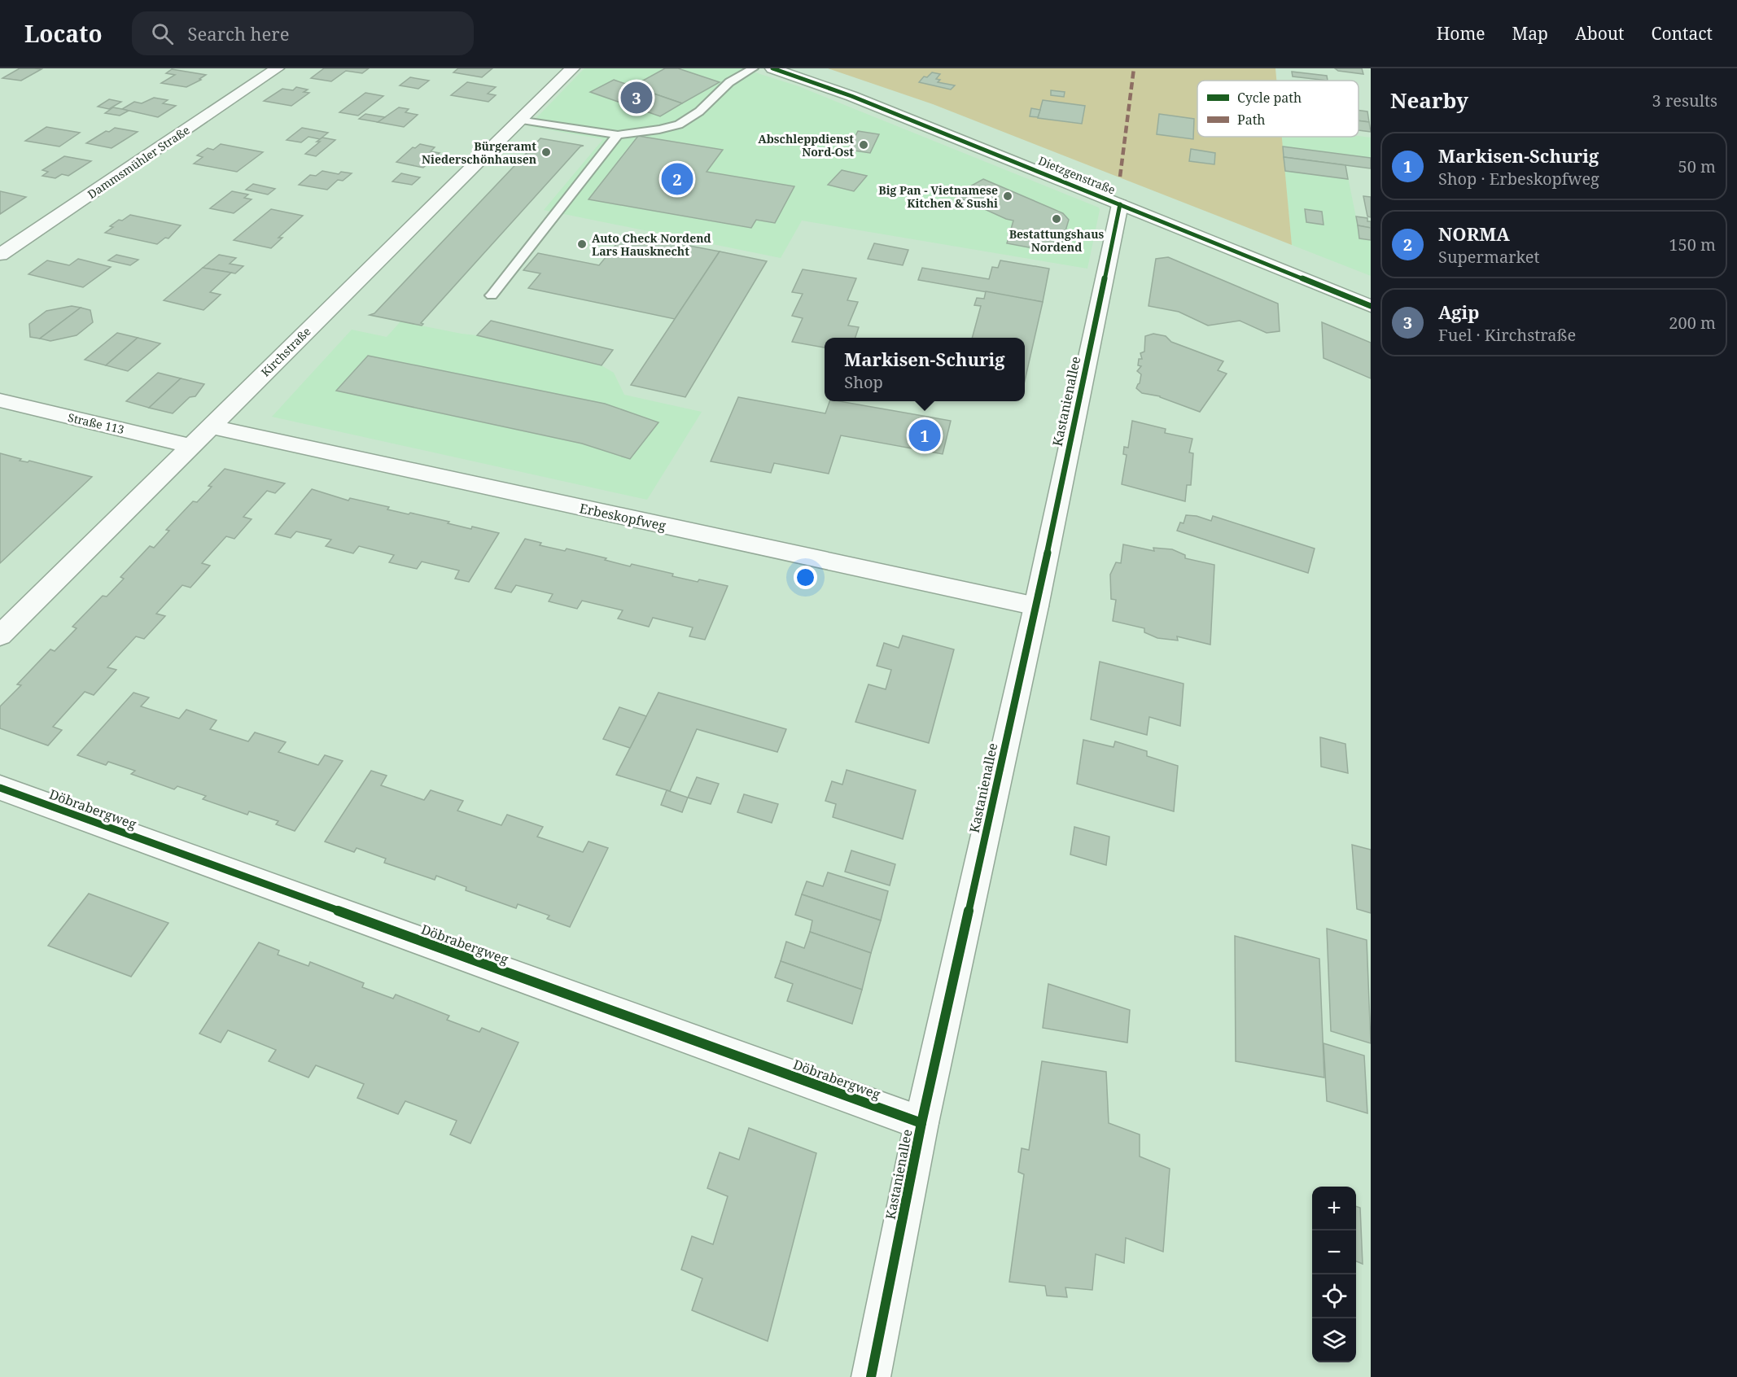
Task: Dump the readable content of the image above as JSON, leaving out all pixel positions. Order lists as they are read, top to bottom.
{
  "streets": {
    "street": [
      "Dammsmühler Straße",
      "Dietzgenstraße",
      "Kirchstraße",
      "Kastanienallee",
      "Straße 113",
      "Erbeskopfweg",
      "Döbrabergweg"
    ]
  },
  "crossings": [
    ["Dietzgenstraße", "Kastanienallee"],
    ["Kirchstraße", "Straße 113"],
    ["Kirchstraße", "Erbeskopfweg"],
    ["Kastanienallee", "Erbeskopfweg"],
    ["Kastanienallee", "Döbrabergweg"]
  ],
  "places": [
    "Abschleppdienst Nord-Ost",
    "Bürgeramt Niederschönhausen",
    "Big Pan - Vietnamese Kitchen & Sushi",
    "Bestattungshaus Nordend",
    "Auto Check Nordend Lars Hausknecht"
  ],
  "legend": ["Cycle path", "Path"],
  "page": {
    "header": "Locato",
    "search": "Search here",
    "nav": [
      "Home",
      "Map",
      "About",
      "Contact"
    ],
    "heading": ["Nearby", "3 results"],
    "pins": ["3", "2", "1"],
    "list": [
      {
        "mark": "1",
        "name": "Markisen-Schurig",
        "note": "Shop · Erbeskopfweg",
        "value": "50 m"
      },
      {
        "mark": "2",
        "name": "NORMA",
        "note": "Supermarket",
        "value": "150 m"
      },
      {
        "mark": "3",
        "name": "Agip",
        "note": "Fuel · Kirchstraße",
        "value": "200 m"
      }
    ],
    "popup": ["Markisen-Schurig", "Shop"],
    "map_buttons": ["+", "−"]
  }
}
